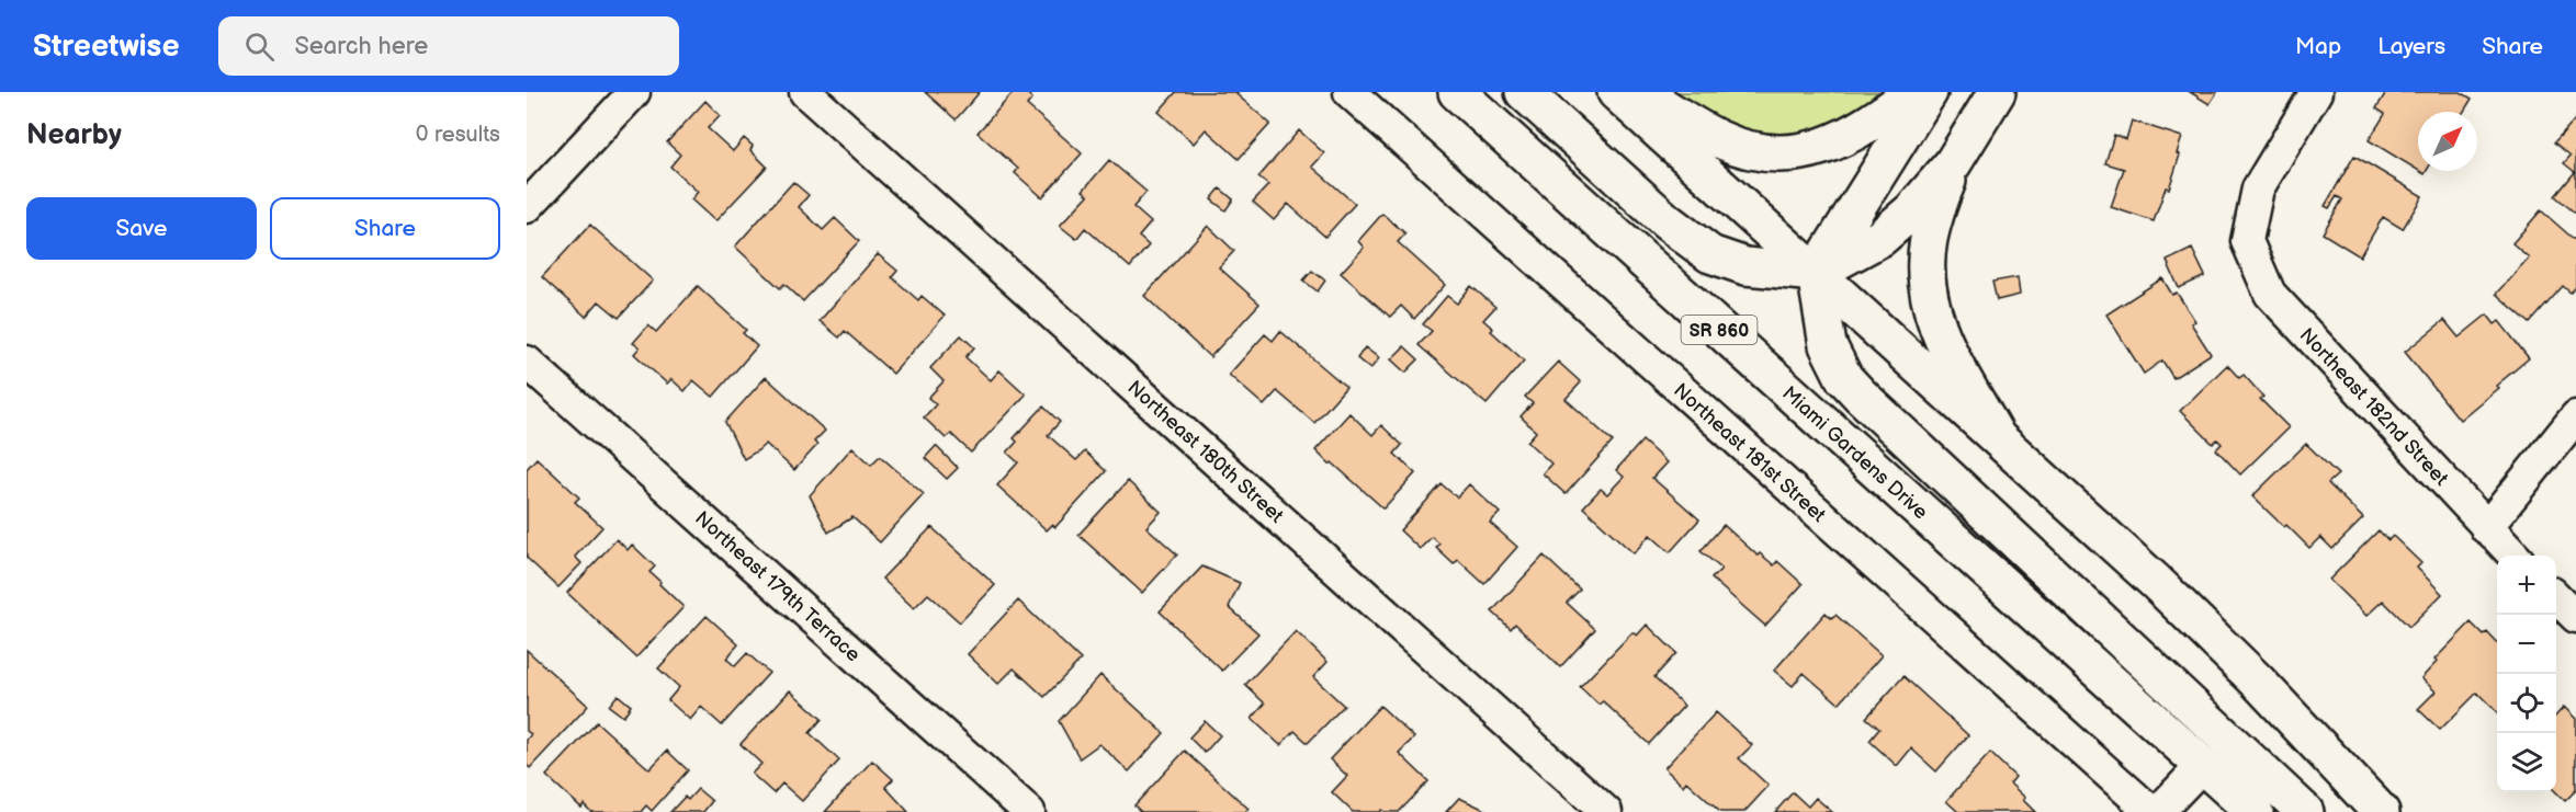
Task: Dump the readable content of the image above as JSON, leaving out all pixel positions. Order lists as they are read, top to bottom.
{
  "streets": {
    "main road": ["SR 860", "Miami Gardens Drive"],
    "street": [
      "Northeast 182nd Street",
      "Northeast 180th Street",
      "Northeast 181st Street",
      "Northeast 179th Terrace"
    ]
  },
  "north": "top right",
  "page": {
    "header": "Streetwise",
    "search": "Search here",
    "nav": ["Map", "Layers", "Share"],
    "heading": ["Nearby", "0 results"],
    "buttons": ["Save", "Share"],
    "map_buttons": ["+", "−"]
  }
}
